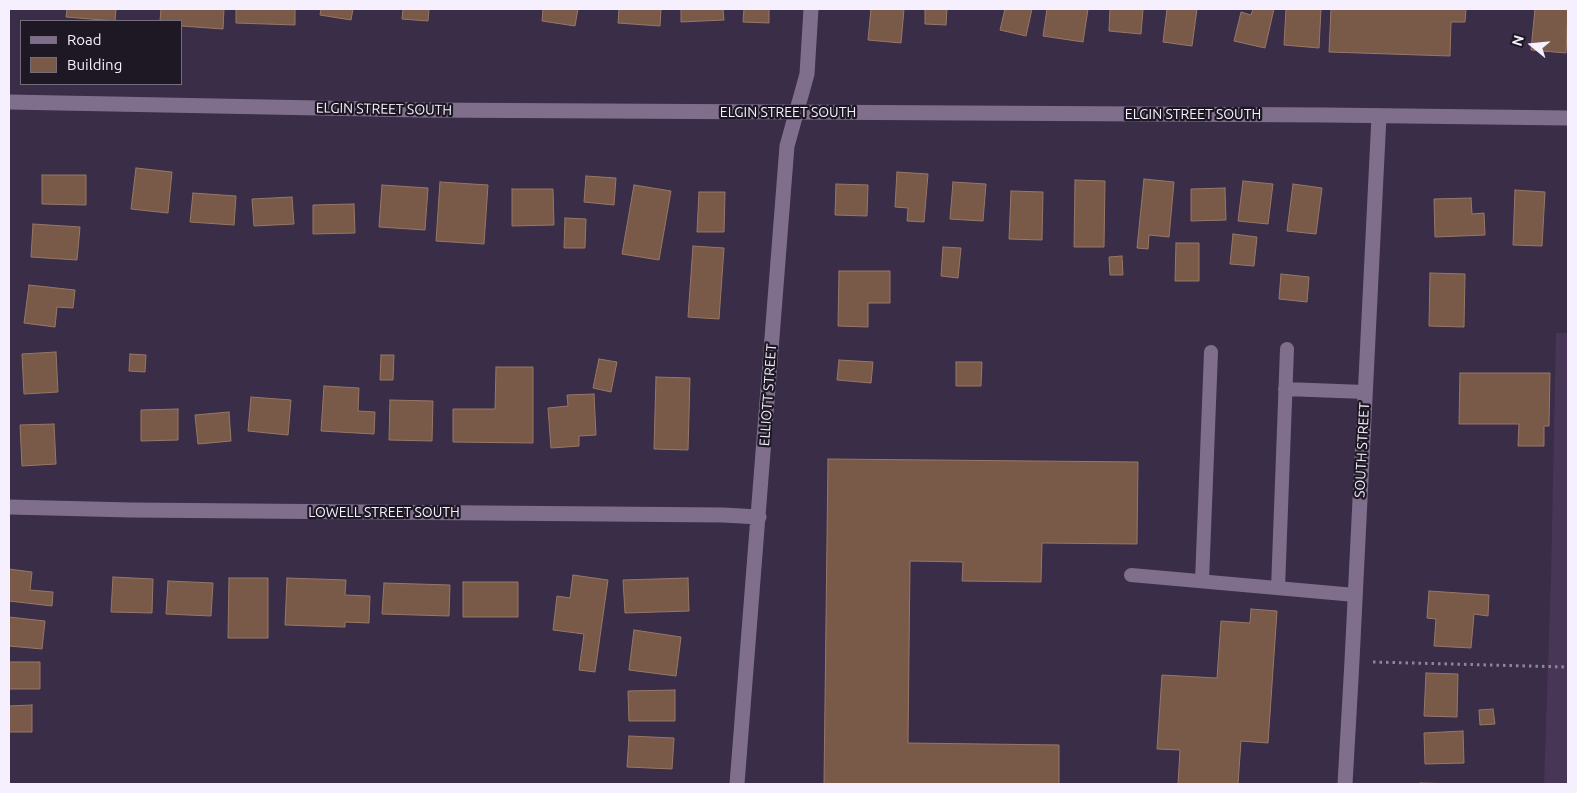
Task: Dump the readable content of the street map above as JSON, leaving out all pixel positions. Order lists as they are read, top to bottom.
{
  "streets": {
    "street": [
      "ELGIN STREET SOUTH",
      "ELLIOTT STREET",
      "SOUTH STREET",
      "LOWELL STREET SOUTH"
    ]
  },
  "crossings": [
    ["ELGIN STREET SOUTH", "ELLIOTT STREET"],
    ["ELGIN STREET SOUTH", "SOUTH STREET"],
    ["ELLIOTT STREET", "LOWELL STREET SOUTH"]
  ],
  "legend": ["Road", "Building"],
  "north": "left"
}
